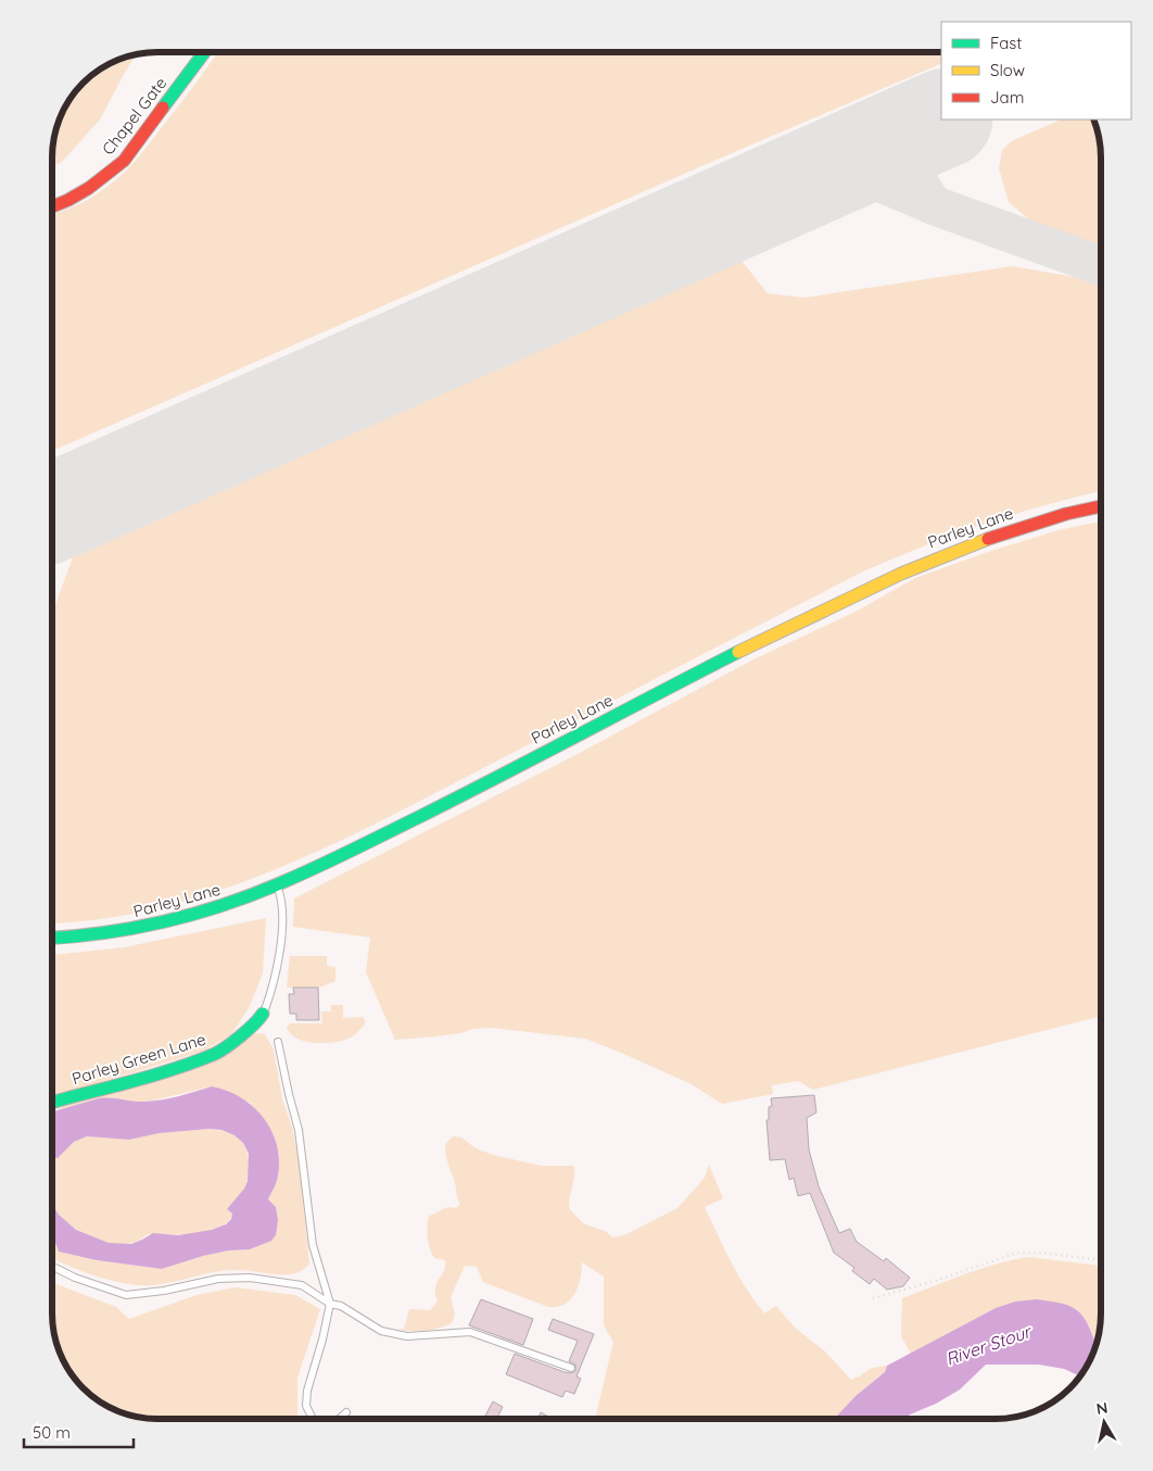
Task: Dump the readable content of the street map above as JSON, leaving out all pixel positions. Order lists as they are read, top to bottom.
{
  "streets": {
    "main road": ["Chapel Gate", "Parley Lane", "Parley Green Lane"]
  },
  "crossings": [
    ["Parley Lane", "Parley Green Lane"]
  ],
  "water": ["River Stour"],
  "legend": ["Fast", "Slow", "Jam"],
  "scale_bar": "50 m",
  "north": "top"
}
